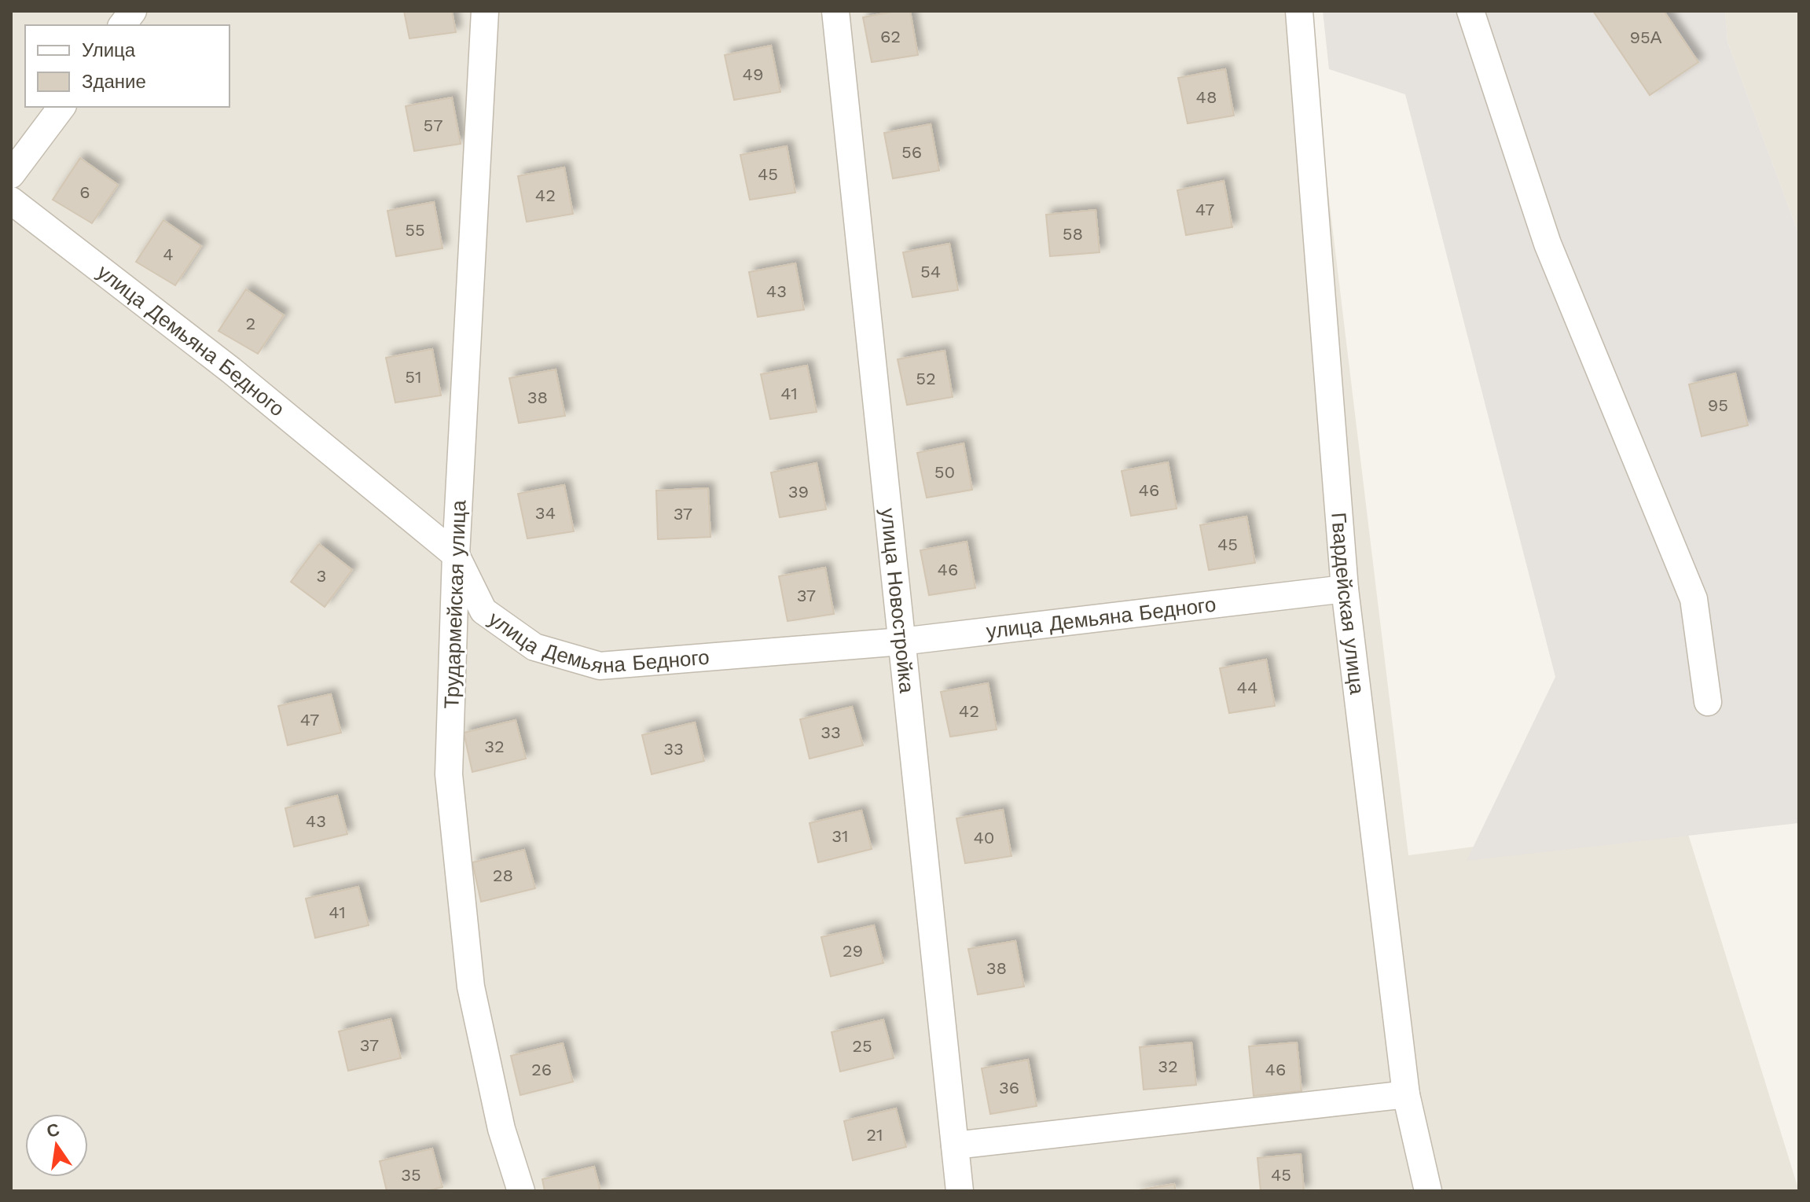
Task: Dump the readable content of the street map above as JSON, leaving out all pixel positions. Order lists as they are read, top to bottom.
{
  "streets": {
    "street": [
      "улица Демьяна Бедного",
      "улица Новостройка",
      "Гвардейская улица",
      "Трудармейская улица"
    ]
  },
  "crossings": [
    ["улица Демьяна Бедного", "улица Новостройка"],
    ["улица Демьяна Бедного", "Гвардейская улица"],
    ["улица Демьяна Бедного", "Трудармейская улица"]
  ],
  "house_numbers": [
    "62",
    "95А",
    "49",
    "48",
    "57",
    "56",
    "45",
    "6",
    "42",
    "47",
    "55",
    "58",
    "4",
    "54",
    "43",
    "2",
    "51",
    "52",
    "41",
    "38",
    "95",
    "50",
    "46",
    "39",
    "34",
    "37",
    "45",
    "46",
    "3",
    "37",
    "44",
    "42",
    "47",
    "33",
    "32",
    "33",
    "43",
    "31",
    "40",
    "28",
    "41",
    "29",
    "38",
    "37",
    "25",
    "32",
    "26",
    "46",
    "36",
    "21",
    "35",
    "45"
  ],
  "legend": ["Улица", "Здание"],
  "north": "top"
}
